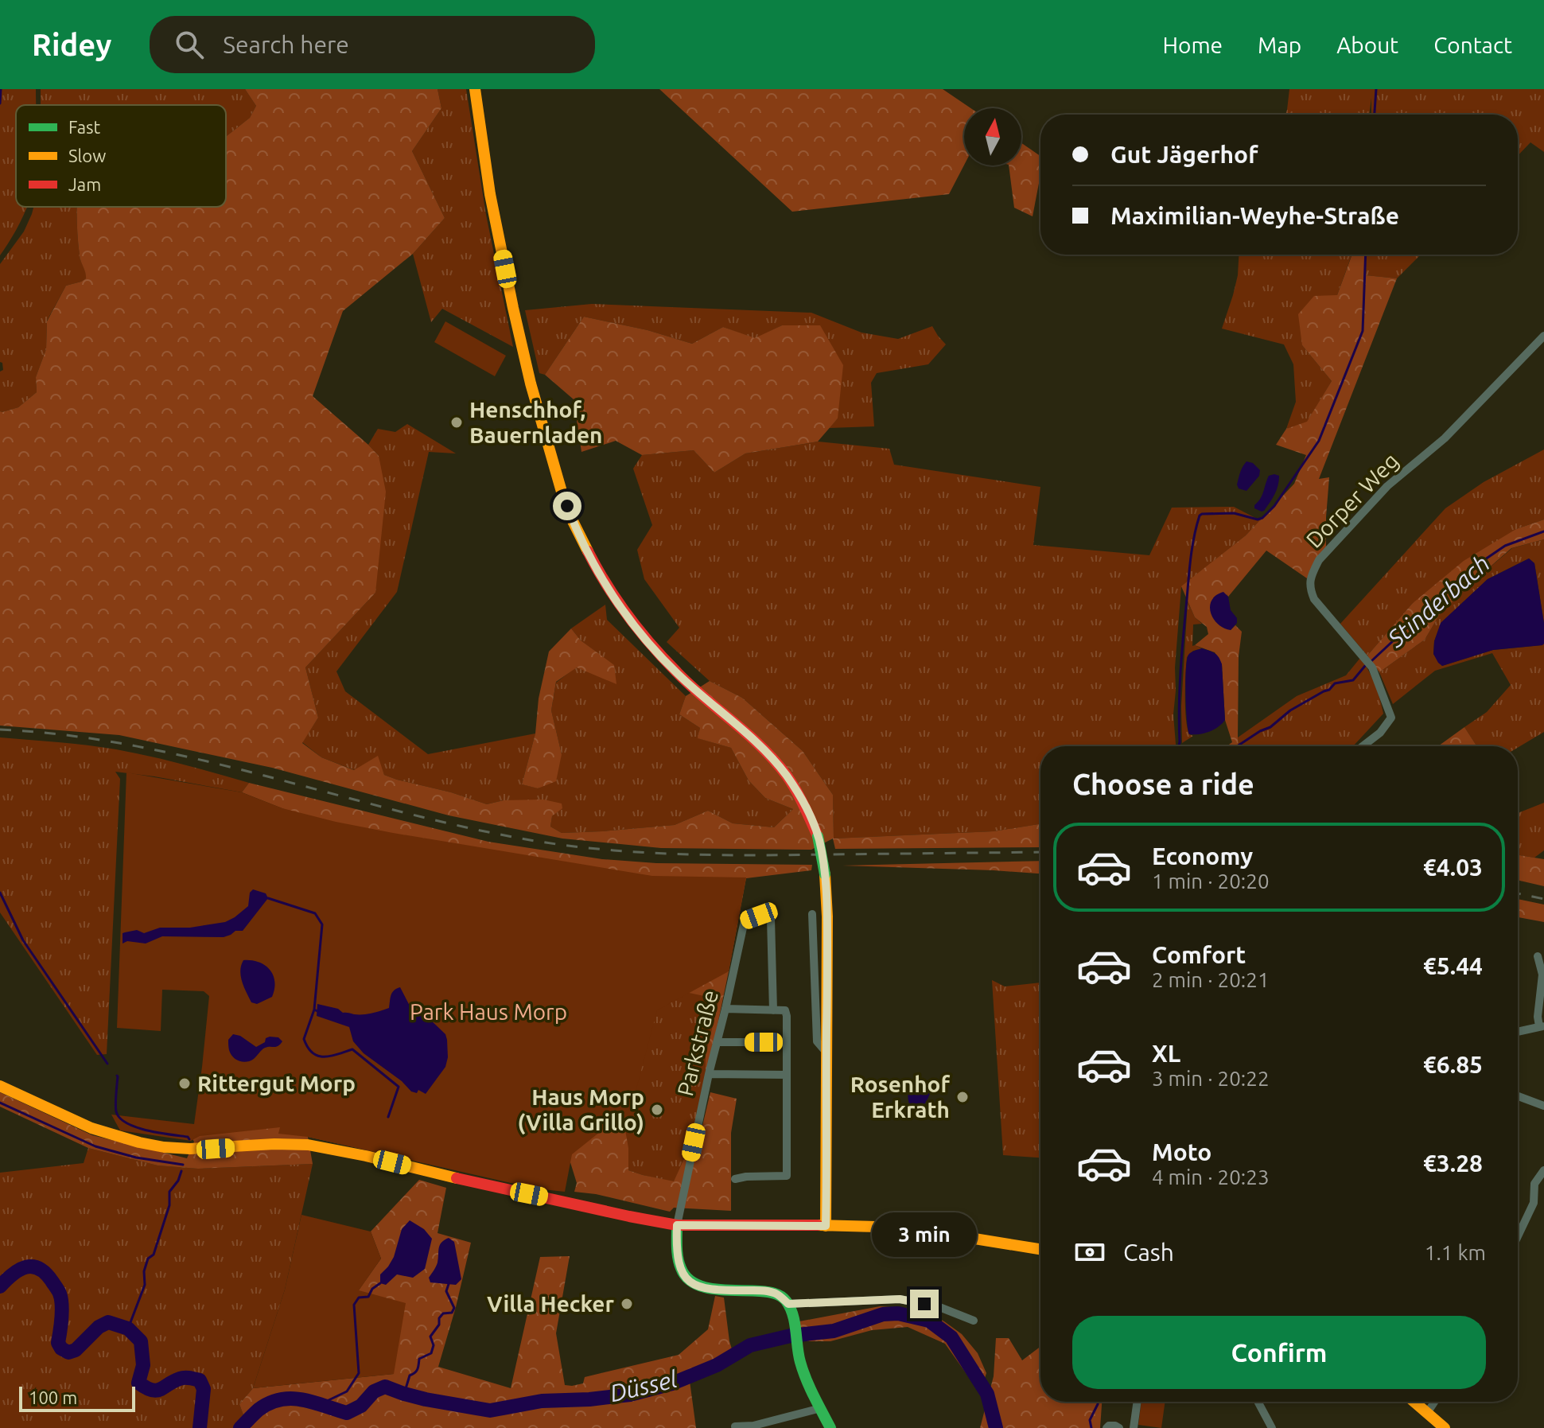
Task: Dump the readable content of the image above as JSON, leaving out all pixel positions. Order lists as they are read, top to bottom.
{
  "streets": {
    "street": ["Dorper Weg", "Parkstraße"]
  },
  "water": ["Stinderbach", "Düssel"],
  "parks": ["Park Haus Morp"],
  "places": [
    "Henschhof, Bauernladen",
    "Rittergut Morp",
    "Rosenhof Erkrath",
    "Haus Morp (Villa Grillo)",
    "Villa Hecker"
  ],
  "legend": ["Fast", "Slow", "Jam"],
  "scale_bar": "100 m",
  "north": "top",
  "page": {
    "header": "Ridey",
    "search": "Search here",
    "nav": [
      "Home",
      "Map",
      "About",
      "Contact"
    ],
    "banner": ["Gut Jägerhof", "Maximilian-Weyhe-Straße"],
    "heading": "Choose a ride",
    "list": [
      {
        "name": "Economy",
        "note": "1 min · 20:20",
        "value": "€4.03"
      },
      {
        "name": "Comfort",
        "note": "2 min · 20:21",
        "value": "€5.44"
      },
      {
        "name": "XL",
        "note": "3 min · 20:22",
        "value": "€6.85"
      },
      {
        "name": "Moto",
        "note": "4 min · 20:23",
        "value": "€3.28"
      }
    ],
    "bubble": "3 min",
    "pay": ["Cash", "1.1 km"],
    "buttons": "Confirm",
    "scale": "100 m"
  }
}
